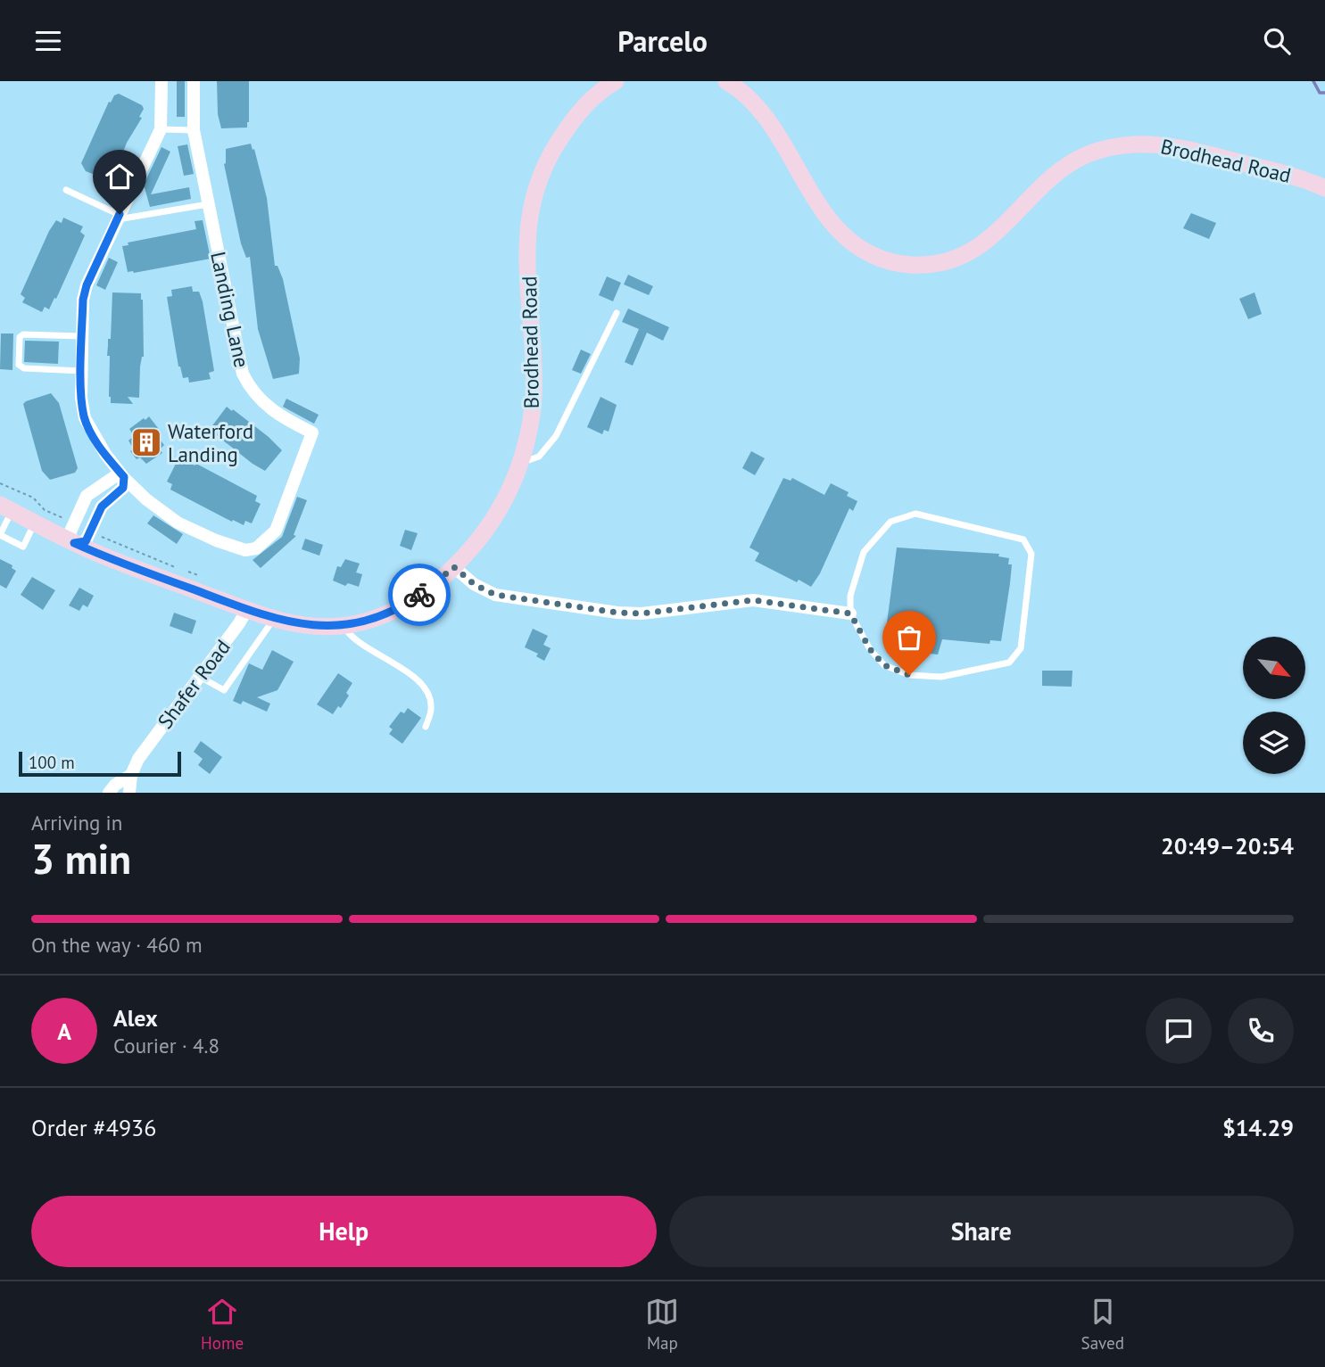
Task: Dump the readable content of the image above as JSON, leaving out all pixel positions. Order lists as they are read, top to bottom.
{
  "streets": {
    "main road": ["Brodhead Road"],
    "street": ["Landing Lane", "Shafer Road"]
  },
  "crossings": [
    ["Brodhead Road", "Shafer Road"]
  ],
  "places": {
    "building": ["Waterford Landing"]
  },
  "scale_bar": "100 m",
  "north": "bottom right",
  "page": {
    "header": "Parcelo",
    "scale": "100 m",
    "heading": ["3 min", "Arriving in", "20:49–20:54"],
    "panel": [
      "Alex",
      "Courier · 4.8",
      "Order #4936",
      "$14.29"
    ],
    "bar": "On the way · 460 m",
    "round": "A",
    "buttons": ["Help", "Share"],
    "tabs": ["Home", "Map", "Saved"]
  }
}
